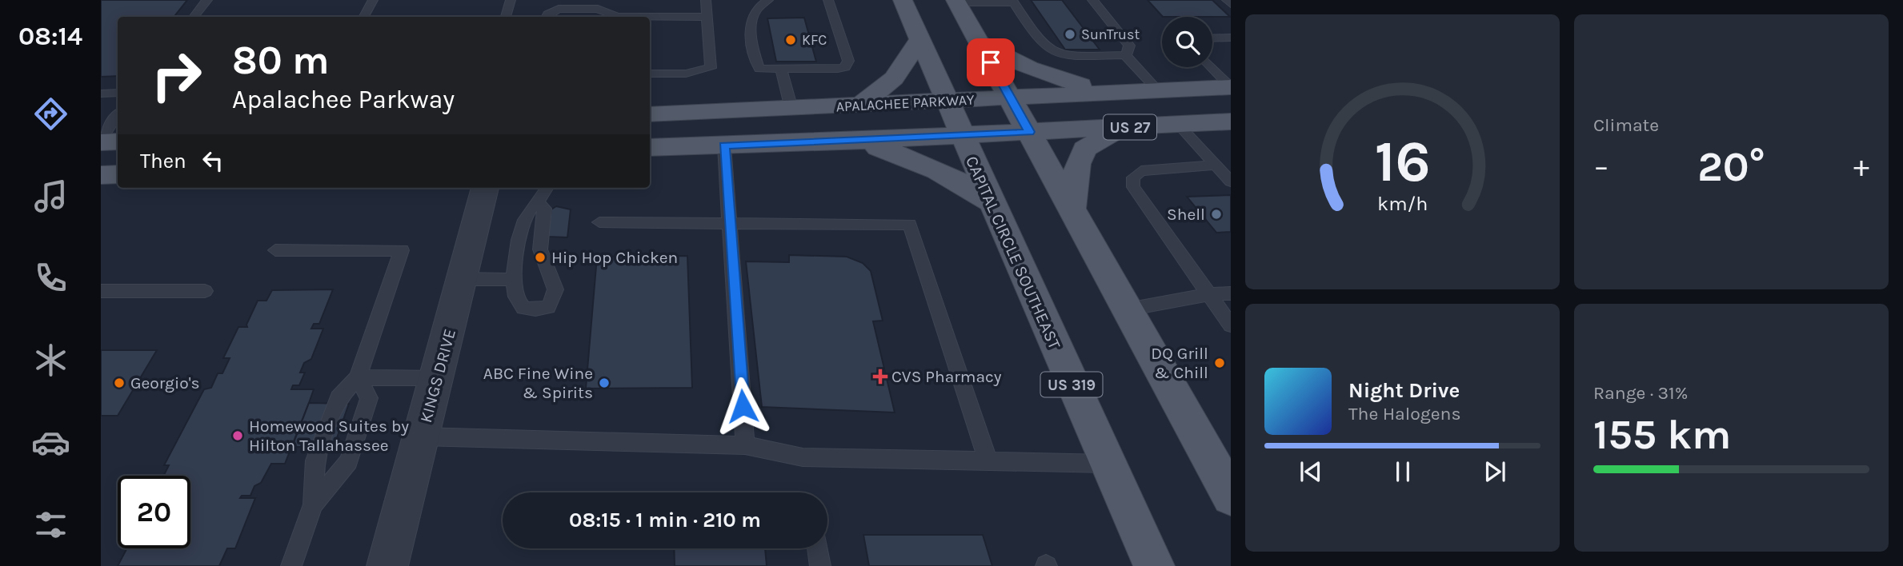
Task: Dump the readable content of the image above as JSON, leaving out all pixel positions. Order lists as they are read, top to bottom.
{
  "streets": {
    "main road": [
      "APALACHEE PARKWAY",
      "US 27",
      "CAPITAL CIRCLE SOUTHEAST",
      "US 319"
    ],
    "street": ["KINGS DRIVE"]
  },
  "crossings": [
    ["APALACHEE PARKWAY", "CAPITAL CIRCLE SOUTHEAST"],
    ["US 27", "CAPITAL CIRCLE SOUTHEAST"]
  ],
  "places": {
    "other": [
      "SunTrust",
      "KFC",
      "Shell",
      "Hip Hop Chicken",
      "DQ Grill & Chill",
      "Georgio's",
      "ABC Fine Wine & Spirits",
      "Homewood Suites by Hilton Tallahassee"
    ],
    "health": ["CVS Pharmacy"]
  },
  "page": {
    "tabs": "08:14",
    "tile": [
      "Climate",
      ["Range · 31%", "155 km"]
    ],
    "turn": ["80 m", "Apalachee Parkway"],
    "then": "Then",
    "heat": ["−", "20°", "+"],
    "song": ["Night Drive", "The Halogens"],
    "limit": "20",
    "trip": "08:15 · 1 min · 210 m",
    "gauge": ["16", "km/h"]
  }
}
